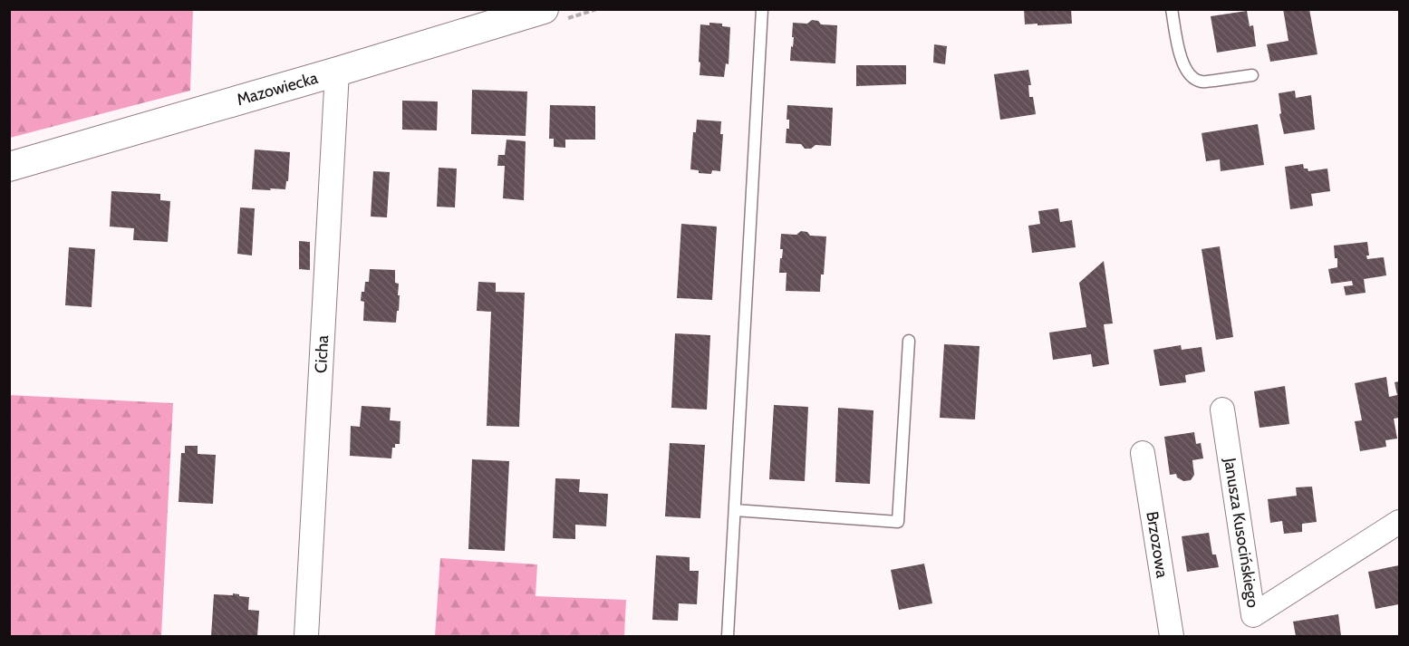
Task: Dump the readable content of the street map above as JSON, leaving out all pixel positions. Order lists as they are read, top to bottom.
{
  "streets": {
    "street": [
      "Mazowiecka",
      "Cicha",
      "Janusza Kusocińskiego",
      "Brzozowa"
    ]
  },
  "crossings": [
    ["Mazowiecka", "Cicha"]
  ]
}
